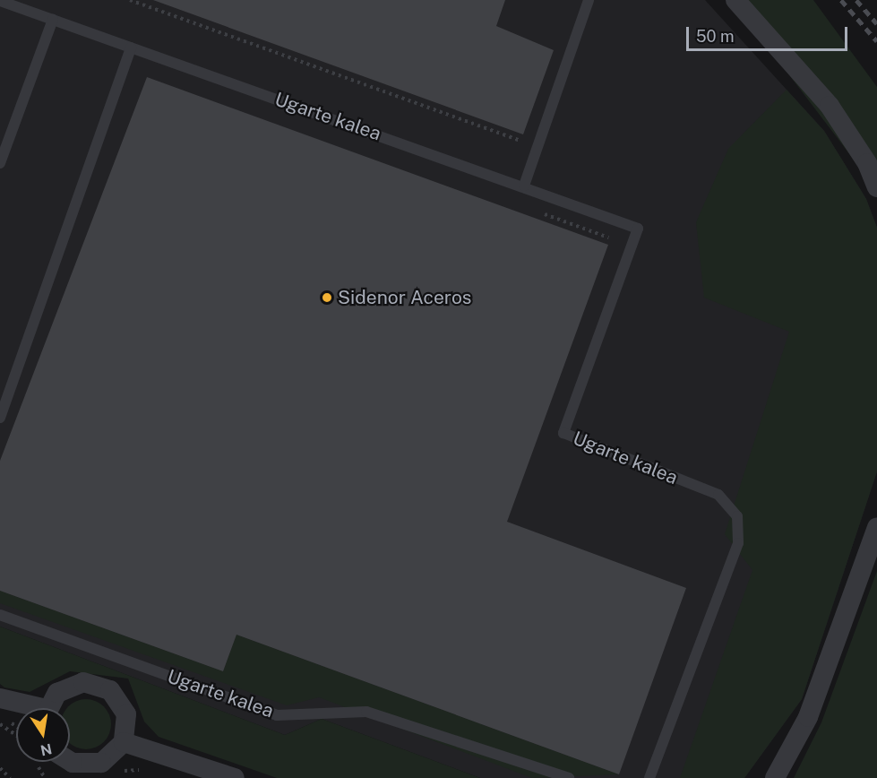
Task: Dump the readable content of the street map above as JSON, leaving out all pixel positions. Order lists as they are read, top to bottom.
{
  "streets": {
    "lane": ["Ugarte kalea"]
  },
  "places": ["Sidenor Aceros"],
  "scale_bar": "50 m",
  "north": "bottom"
}
